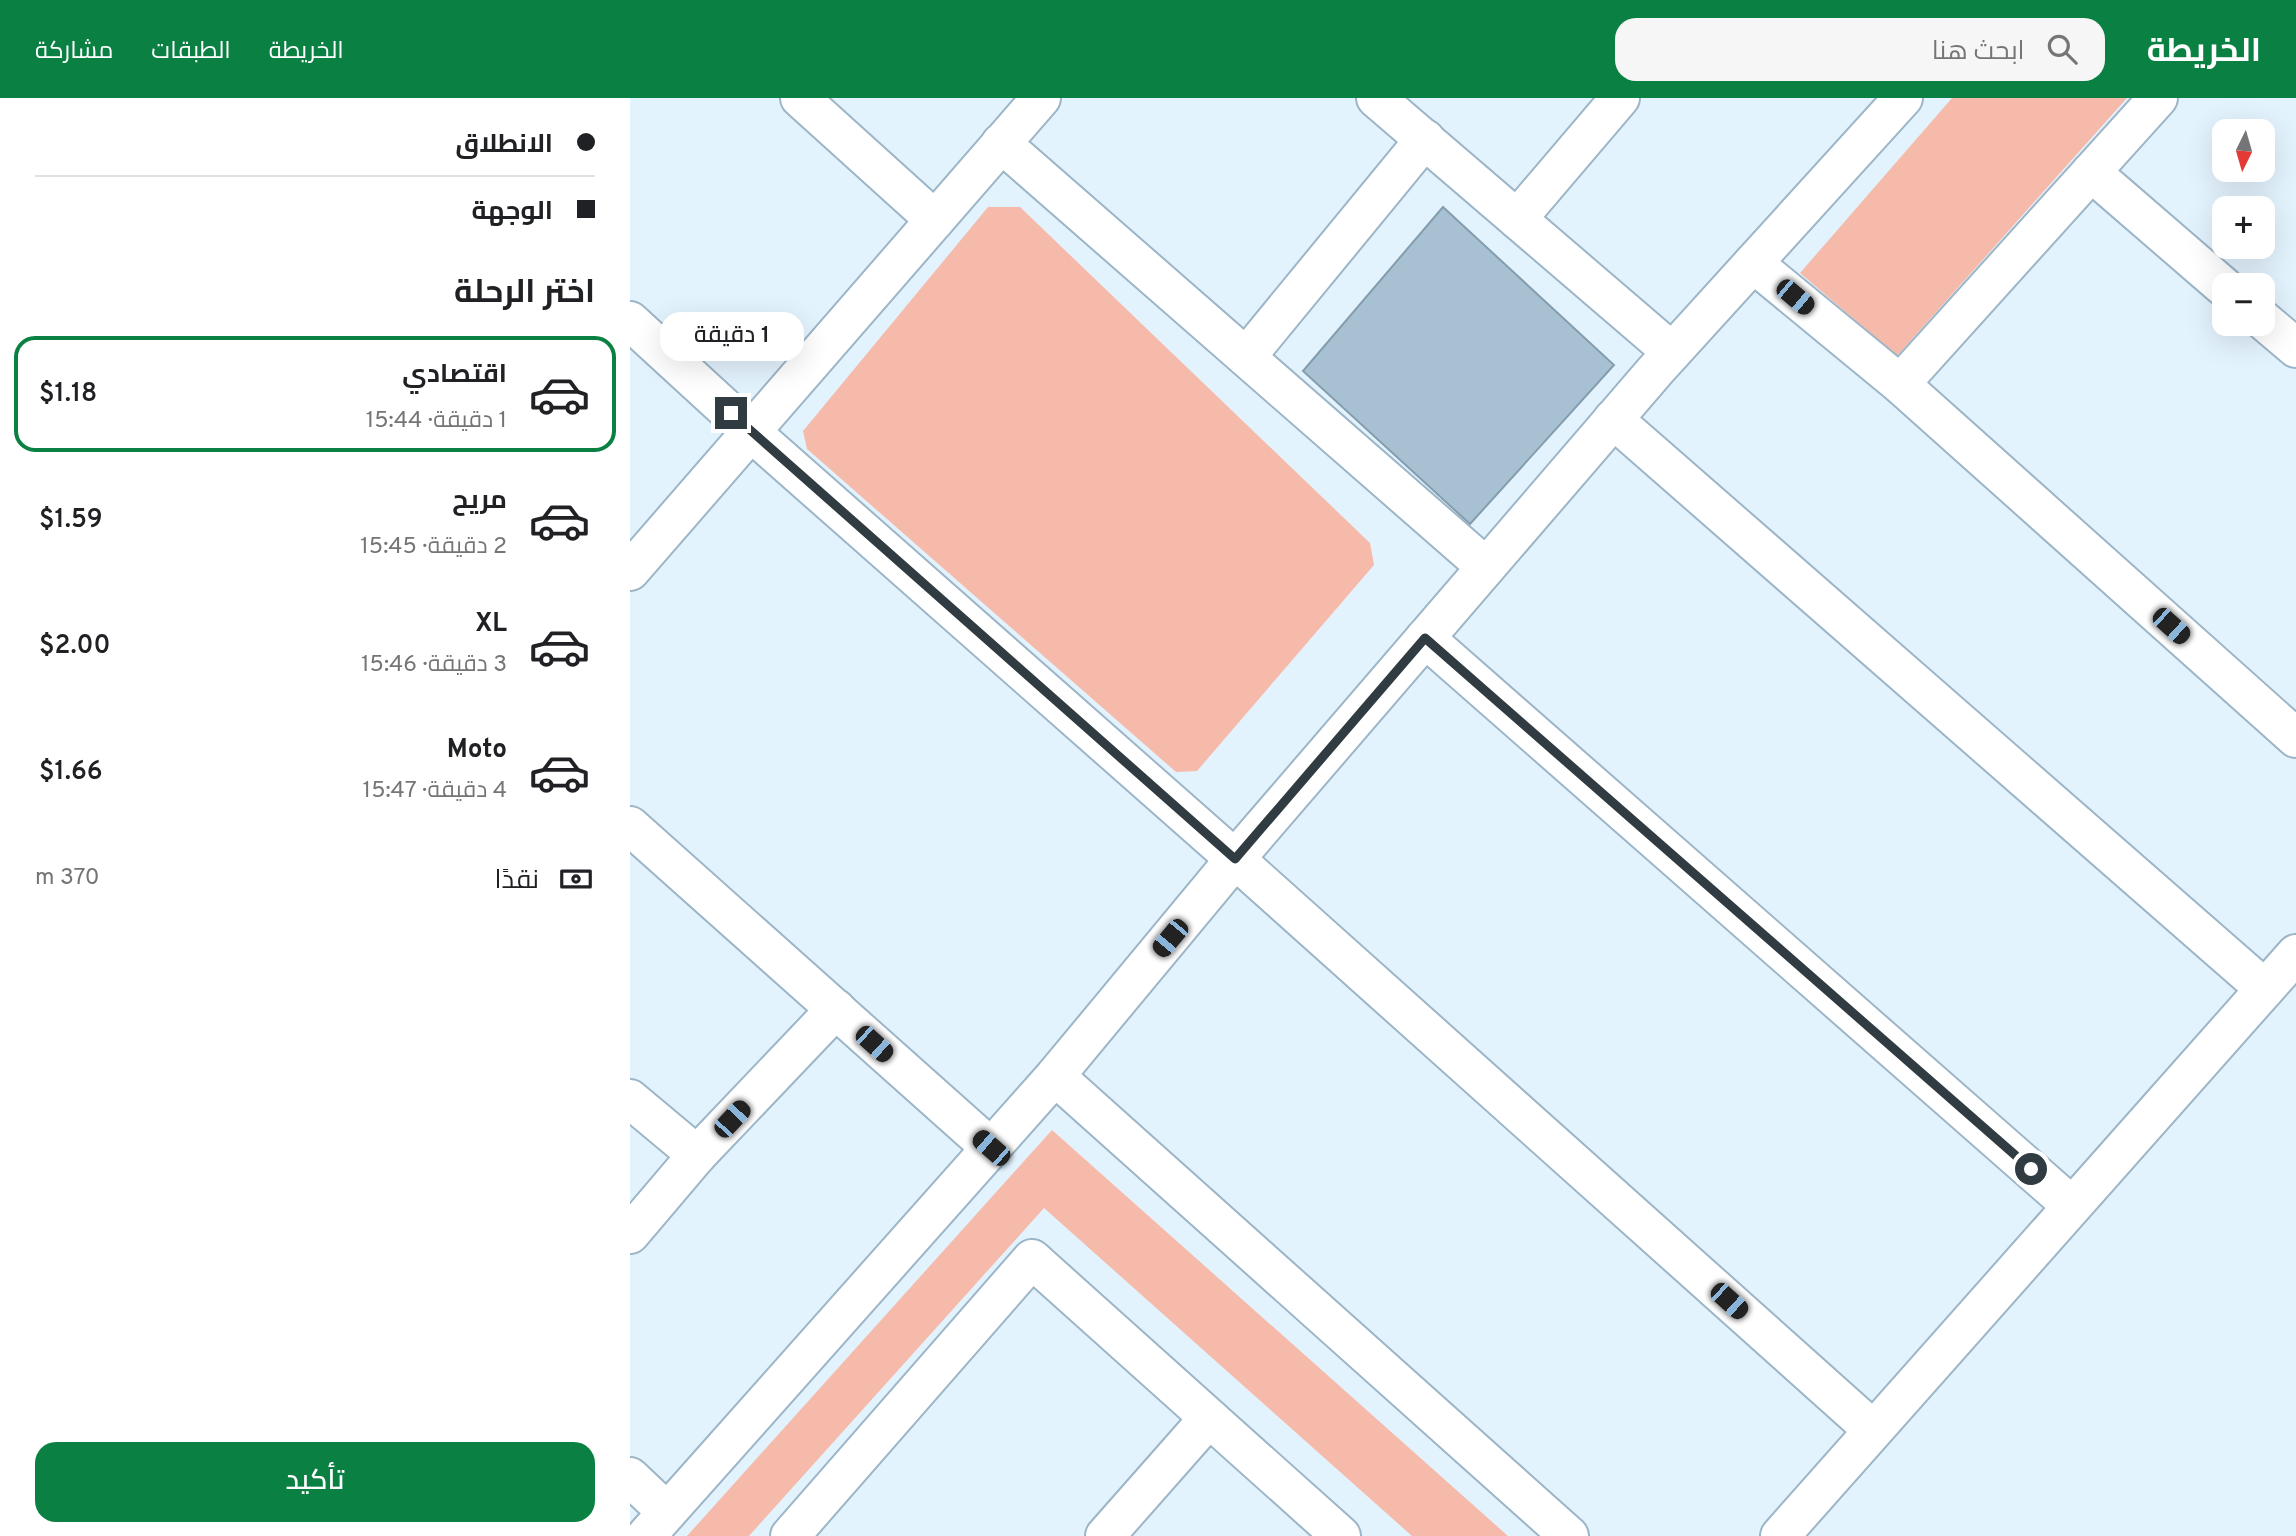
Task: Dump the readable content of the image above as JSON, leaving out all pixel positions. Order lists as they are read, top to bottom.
{
  "north": "bottom",
  "page": {
    "header": "الخريطة",
    "search": "ابحث هنا",
    "nav": ["الخريطة", "الطبقات", "مشاركة"],
    "banner": ["الانطلاق", "الوجهة"],
    "map_buttons": ["+", "−"],
    "heading": "اختر الرحلة",
    "bubble": "1 دقيقة",
    "list": [
      {
        "name": "اقتصادي",
        "note": "1 دقيقة · 15:44",
        "value": "$1.18"
      },
      {
        "name": "مريح",
        "note": "2 دقيقة · 15:45",
        "value": "$1.59"
      },
      {
        "name": "XL",
        "note": "3 دقيقة · 15:46",
        "value": "$2.00"
      },
      {
        "name": "Moto",
        "note": "4 دقيقة · 15:47",
        "value": "$1.66"
      }
    ],
    "pay": ["نقدًا", "370 m"],
    "buttons": "تأكيد"
  }
}
